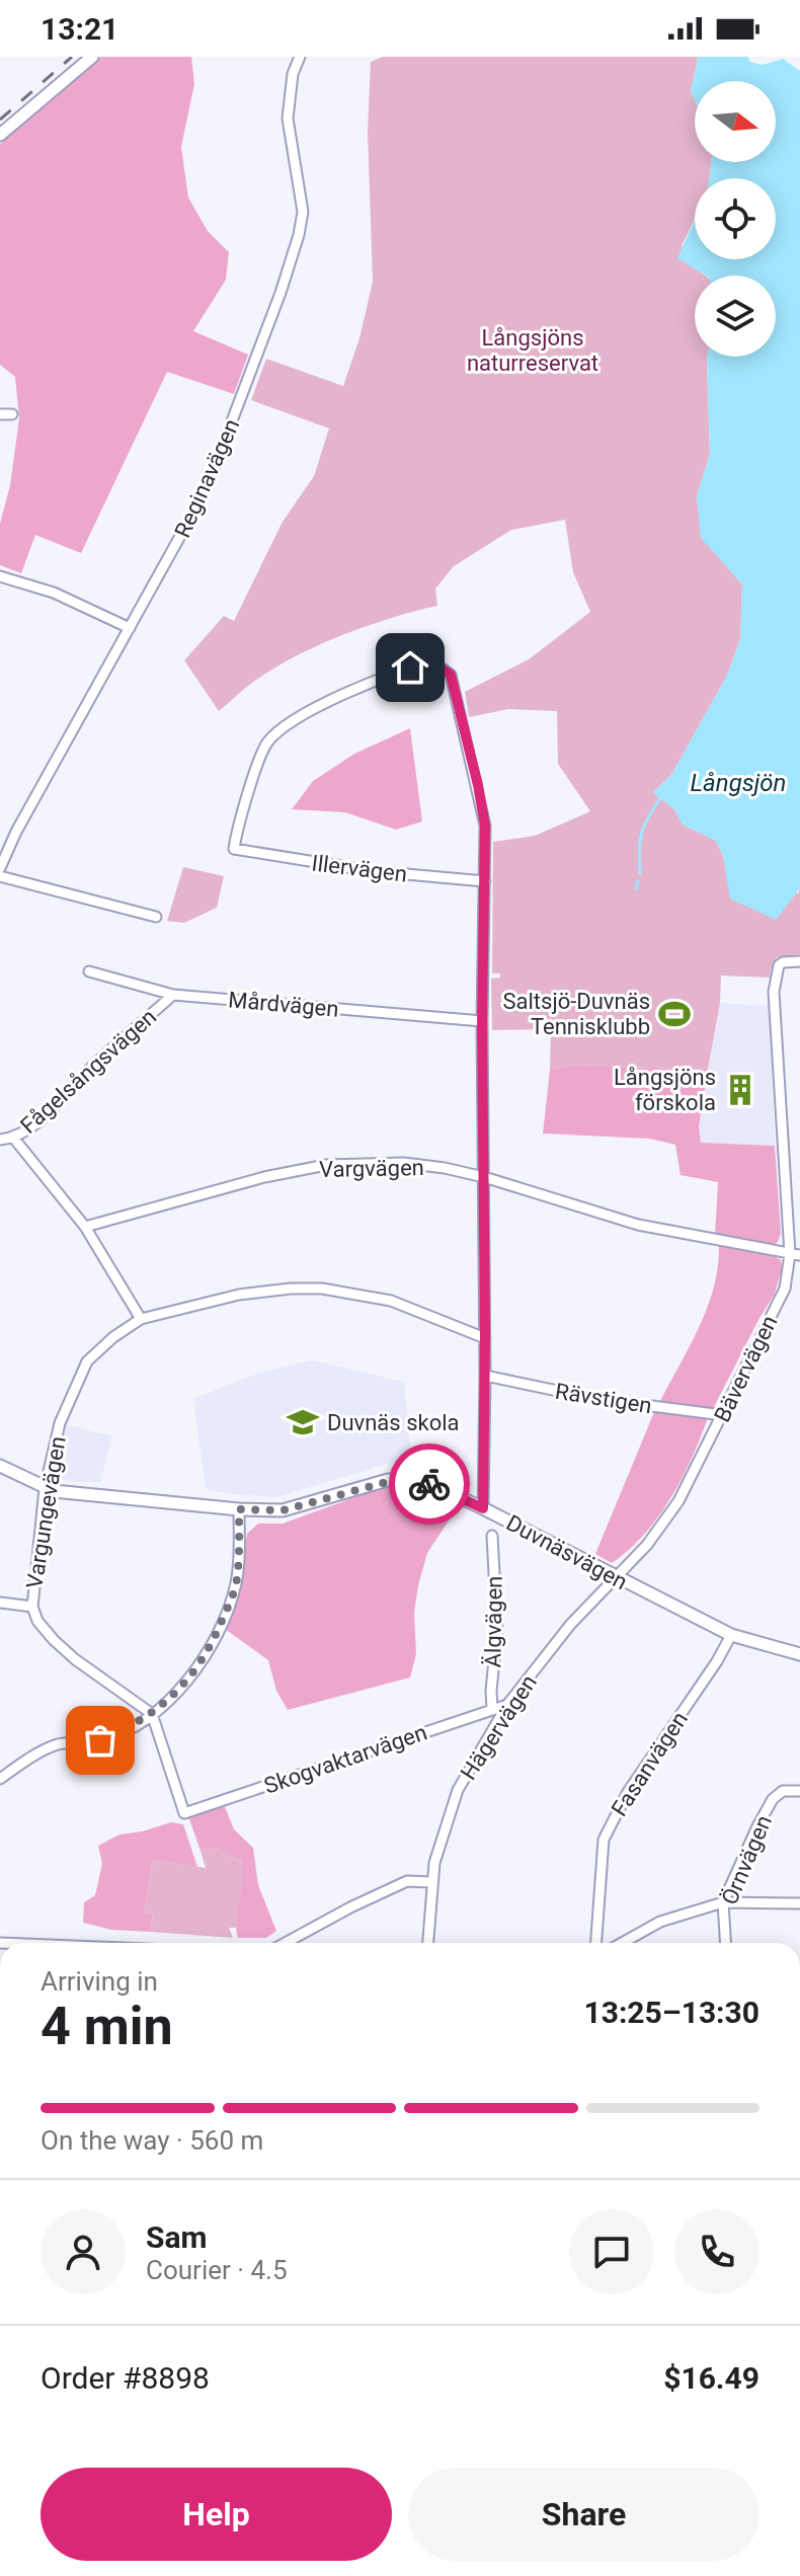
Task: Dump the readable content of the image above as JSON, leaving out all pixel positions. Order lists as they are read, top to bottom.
{
  "streets": {
    "street": [
      "Reginavägen",
      "Illervägen",
      "Mårdvägen",
      "Fågelsångsvägen",
      "Vargvägen",
      "Bävervägen",
      "Rävstigen",
      "Vargungevägen",
      "Duvnäsvägen",
      "Älgvägen",
      "Hägervägen",
      "Skogvaktarvägen",
      "Fasanvägen",
      "Örnvägen"
    ]
  },
  "crossings": [
    ["Mårdvägen", "Fågelsångsvägen"],
    ["Vargvägen", "Bävervägen"],
    ["Bävervägen", "Rävstigen"],
    ["Bävervägen", "Duvnäsvägen"],
    ["Bävervägen", "Hägervägen"],
    ["Vargungevägen", "Duvnäsvägen"],
    ["Duvnäsvägen", "Hägervägen"],
    ["Duvnäsvägen", "Fasanvägen"],
    ["Älgvägen", "Skogvaktarvägen"],
    ["Hägervägen", "Skogvaktarvägen"]
  ],
  "water": ["Långsjön"],
  "parks": ["Långsjöns naturreservat"],
  "places": {
    "sports": ["Saltsjö-Duvnäs Tennisklubb"],
    "building": ["Långsjöns förskola"],
    "school or university": ["Duvnäs skola"]
  },
  "north": "right",
  "page": {
    "status": "13:21",
    "heading": ["4 min", "Arriving in", "13:25–13:30"],
    "panel": [
      "Sam",
      "Courier · 4.5",
      "Order #8898",
      "$16.49"
    ],
    "bar": "On the way · 560 m",
    "buttons": ["Help", "Share"]
  }
}
